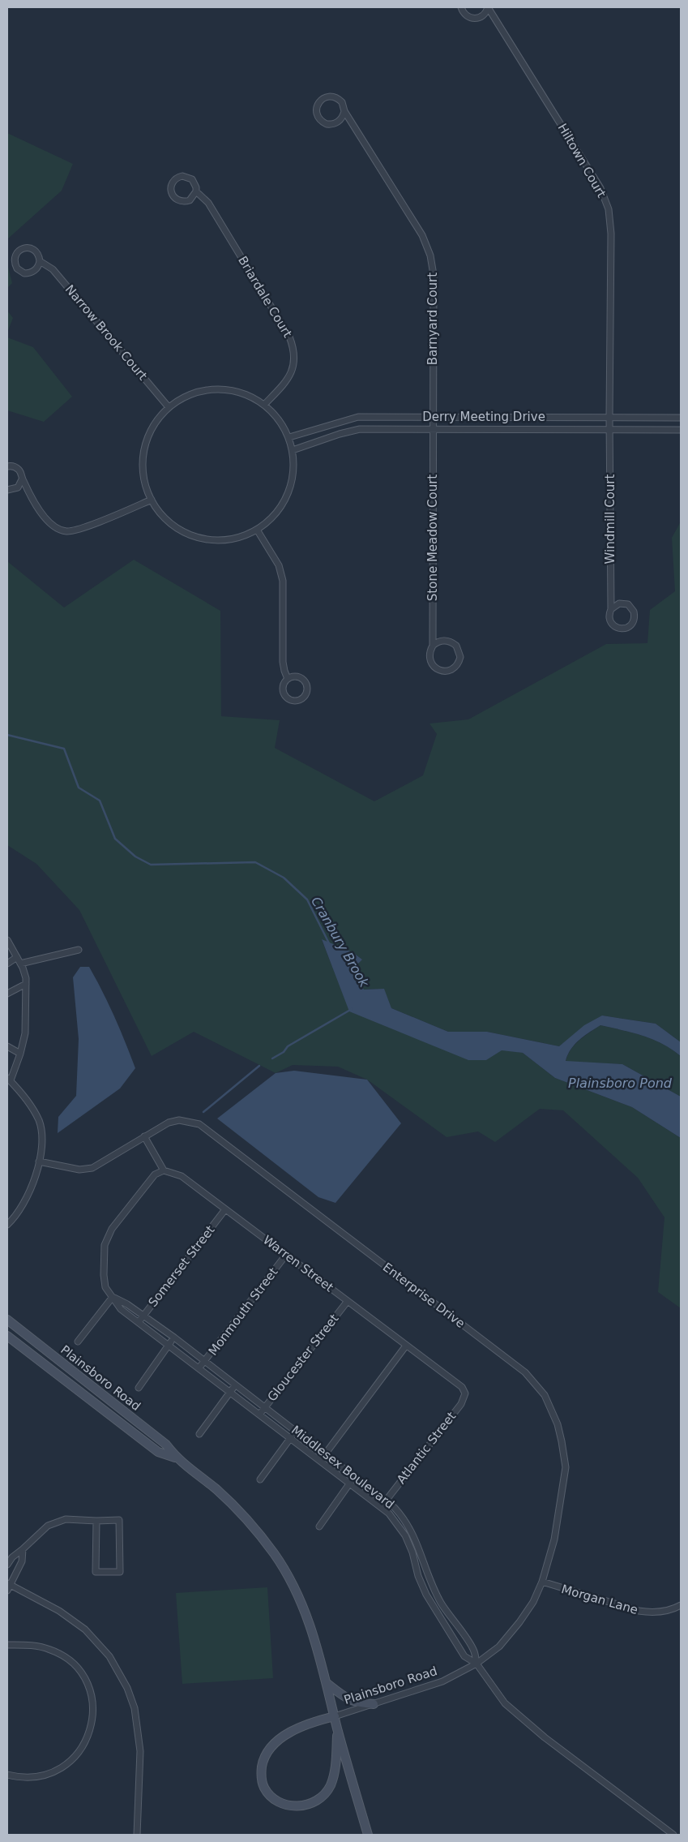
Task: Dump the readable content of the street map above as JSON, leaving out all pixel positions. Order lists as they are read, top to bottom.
{
  "streets": {
    "street": [
      "Hiltown Court",
      "Briardale Court",
      "Barnyard Court",
      "Narrow Brook Court",
      "Derry Meeting Drive",
      "Windmill Court",
      "Stone Meadow Court",
      "Warren Street",
      "Somerset Street",
      "Enterprise Drive",
      "Monmouth Street",
      "Gloucester Street",
      "Plainsboro Road",
      "Atlantic Street",
      "Middlesex Boulevard",
      "Morgan Lane"
    ]
  },
  "crossings": [
    ["Hiltown Court", "Derry Meeting Drive"],
    ["Hiltown Court", "Windmill Court"],
    ["Barnyard Court", "Derry Meeting Drive"],
    ["Barnyard Court", "Stone Meadow Court"],
    ["Derry Meeting Drive", "Windmill Court"],
    ["Derry Meeting Drive", "Stone Meadow Court"],
    ["Warren Street", "Somerset Street"],
    ["Warren Street", "Monmouth Street"],
    ["Warren Street", "Gloucester Street"],
    ["Warren Street", "Atlantic Street"],
    ["Warren Street", "Middlesex Boulevard"],
    ["Somerset Street", "Middlesex Boulevard"],
    ["Enterprise Drive", "Plainsboro Road"],
    ["Enterprise Drive", "Middlesex Boulevard"],
    ["Enterprise Drive", "Morgan Lane"],
    ["Monmouth Street", "Middlesex Boulevard"],
    ["Gloucester Street", "Middlesex Boulevard"],
    ["Plainsboro Road", "Middlesex Boulevard"],
    ["Atlantic Street", "Middlesex Boulevard"]
  ],
  "water": ["Cranbury Brook", "Plainsboro Pond"]
}
